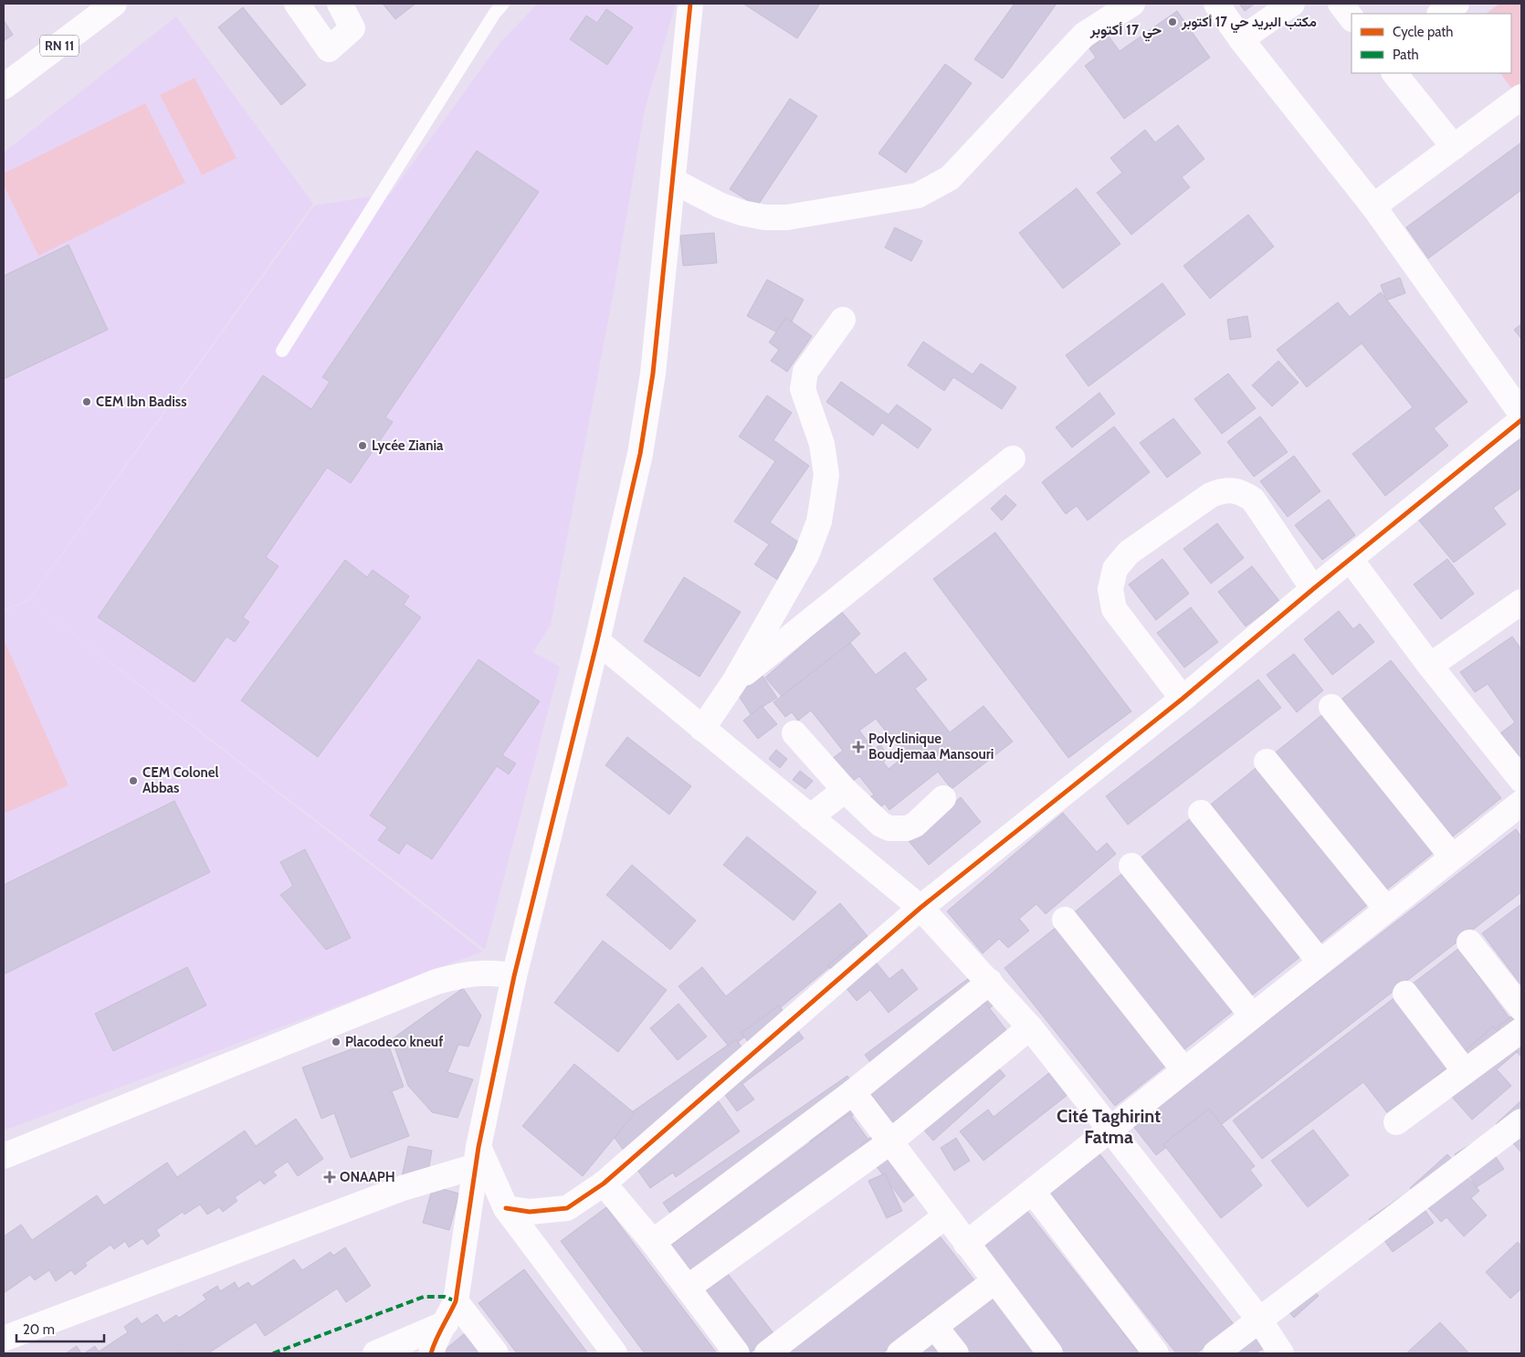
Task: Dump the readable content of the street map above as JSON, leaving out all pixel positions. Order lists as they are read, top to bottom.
{
  "streets": {
    "street": ["RN 11"]
  },
  "districts": ["حي 17 أكتوبر", "Cité Taghirint Fatma"],
  "places": {
    "other": [
      "مكتب البريد حي 17 أكتوبر",
      "CEM Ibn Badiss",
      "Lycée Ziania",
      "CEM Colonel Abbas",
      "Placodeco kneuf"
    ],
    "health": ["Polyclinique Boudjemaa Mansouri", "ONAAPH"]
  },
  "legend": ["Cycle path", "Path"],
  "scale_bar": "20 m"
}
